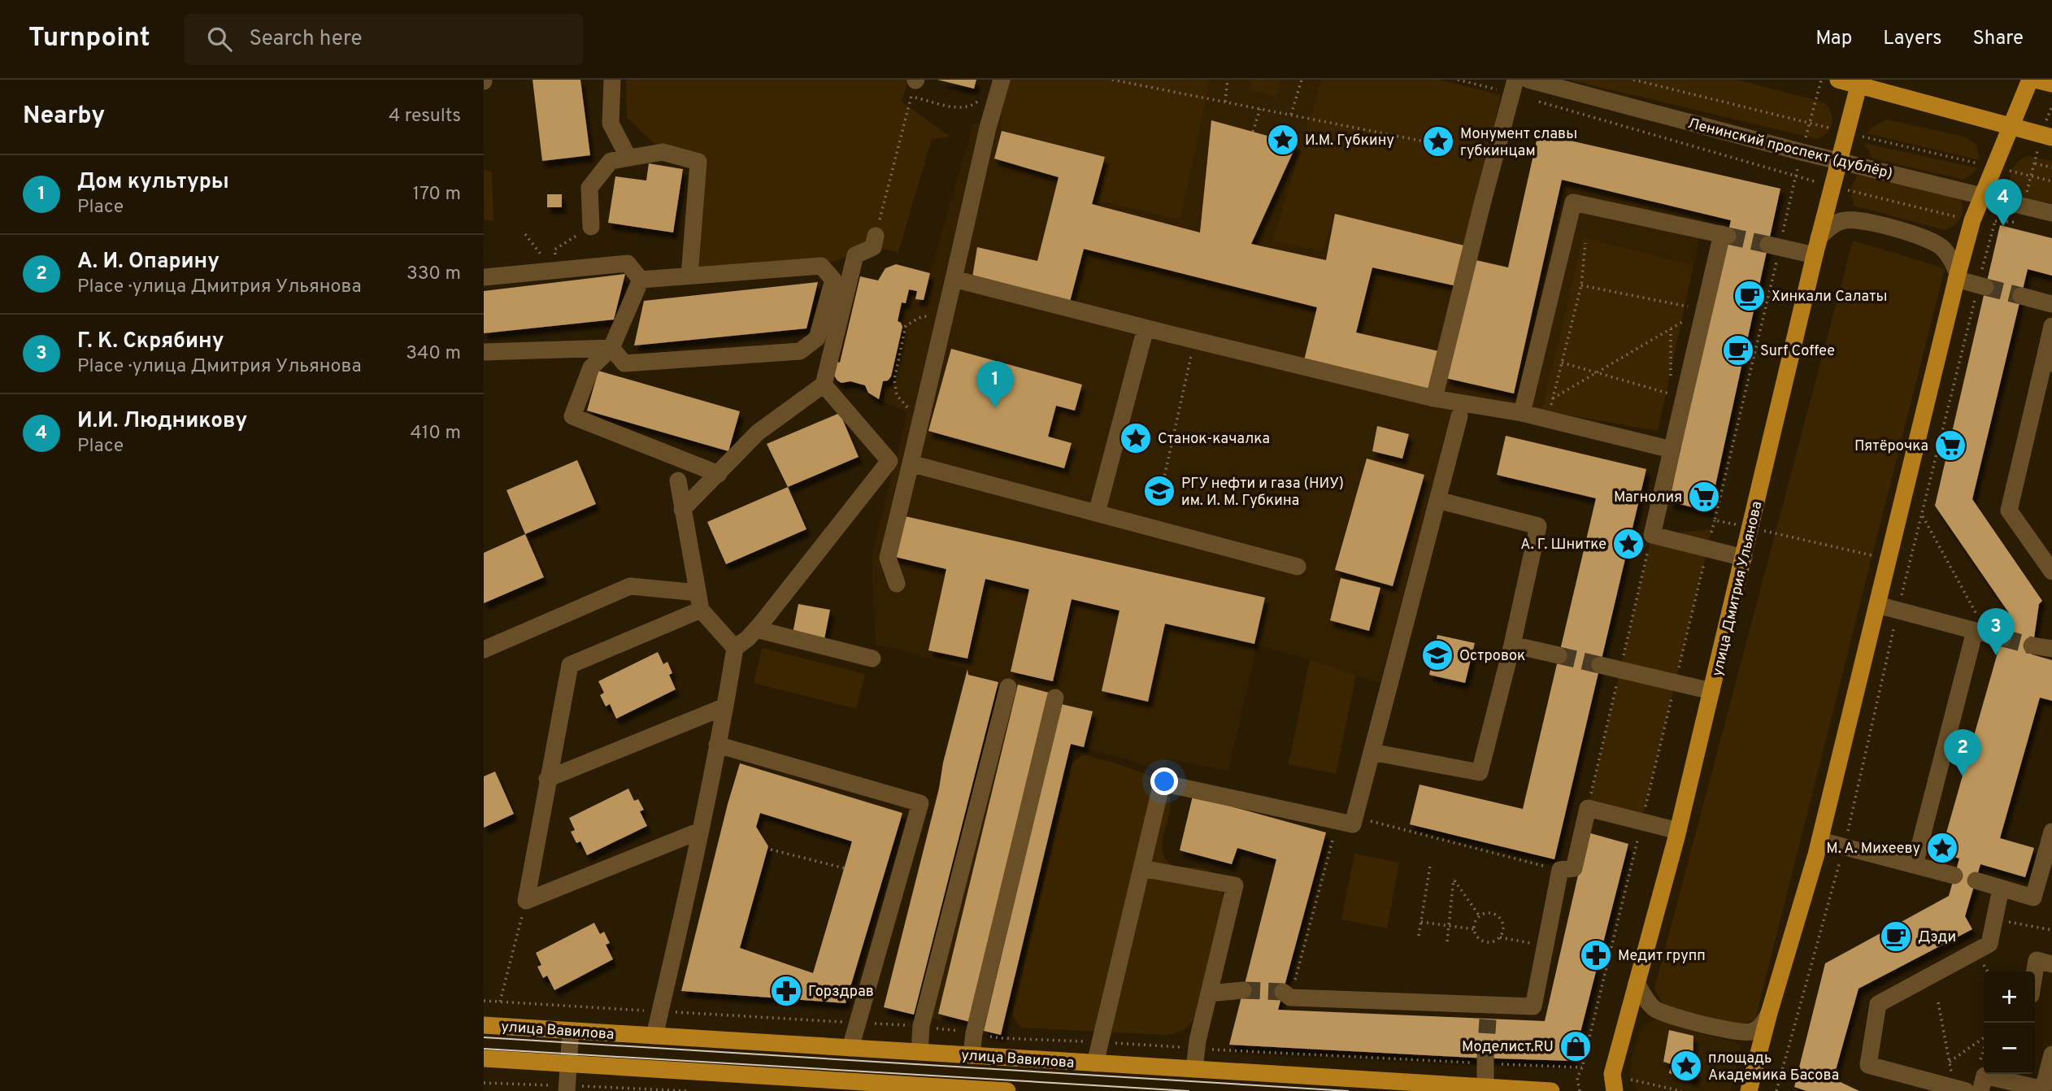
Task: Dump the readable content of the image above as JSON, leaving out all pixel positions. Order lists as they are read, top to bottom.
{
  "streets": {
    "main road": ["улица Дмитрия Ульянова", "улица Вавилова"],
    "street": ["Ленинский проспект (дублёр)"]
  },
  "crossings": [
    ["Ленинский проспект (дублёр)", "улица Дмитрия Ульянова"]
  ],
  "places": {
    "place": [
      "И.М. Губкину",
      "Монумент славы губкинцам",
      "Cтанок-качалка",
      "А. Г. Шнитке",
      "М. А. Михееву",
      "площадь Академика Басова"
    ],
    "cafe": ["Хинкали Салаты", "Surf Coffee", "Дэди"],
    "supermarket": ["Пятёрочка", "Магнолия"],
    "school or university": ["РГУ нефти и газа (НИУ) им. И. М. Губкина", "Островок"],
    "pharmacy": ["Медит групп", "Горздрав"],
    "shop": ["Моделист.RU"]
  },
  "page": {
    "header": "Turnpoint",
    "search": "Search here",
    "nav": ["Map", "Layers", "Share"],
    "heading": ["Nearby", "4 results"],
    "list": [
      {
        "mark": "1",
        "name": "Дом культуры",
        "note": "Place",
        "value": "170 m"
      },
      {
        "mark": "2",
        "name": "А. И. Опарину",
        "note": "Place · улица Дмитрия Ульянова",
        "value": "330 m"
      },
      {
        "mark": "3",
        "name": "Г. К. Скрябину",
        "note": "Place · улица Дмитрия Ульянова",
        "value": "340 m"
      },
      {
        "mark": "4",
        "name": "И.И. Людникову",
        "note": "Place",
        "value": "410 m"
      }
    ],
    "pins": [
      "4",
      "1",
      "3",
      "2"
    ],
    "map_buttons": ["+", "−"]
  }
}
